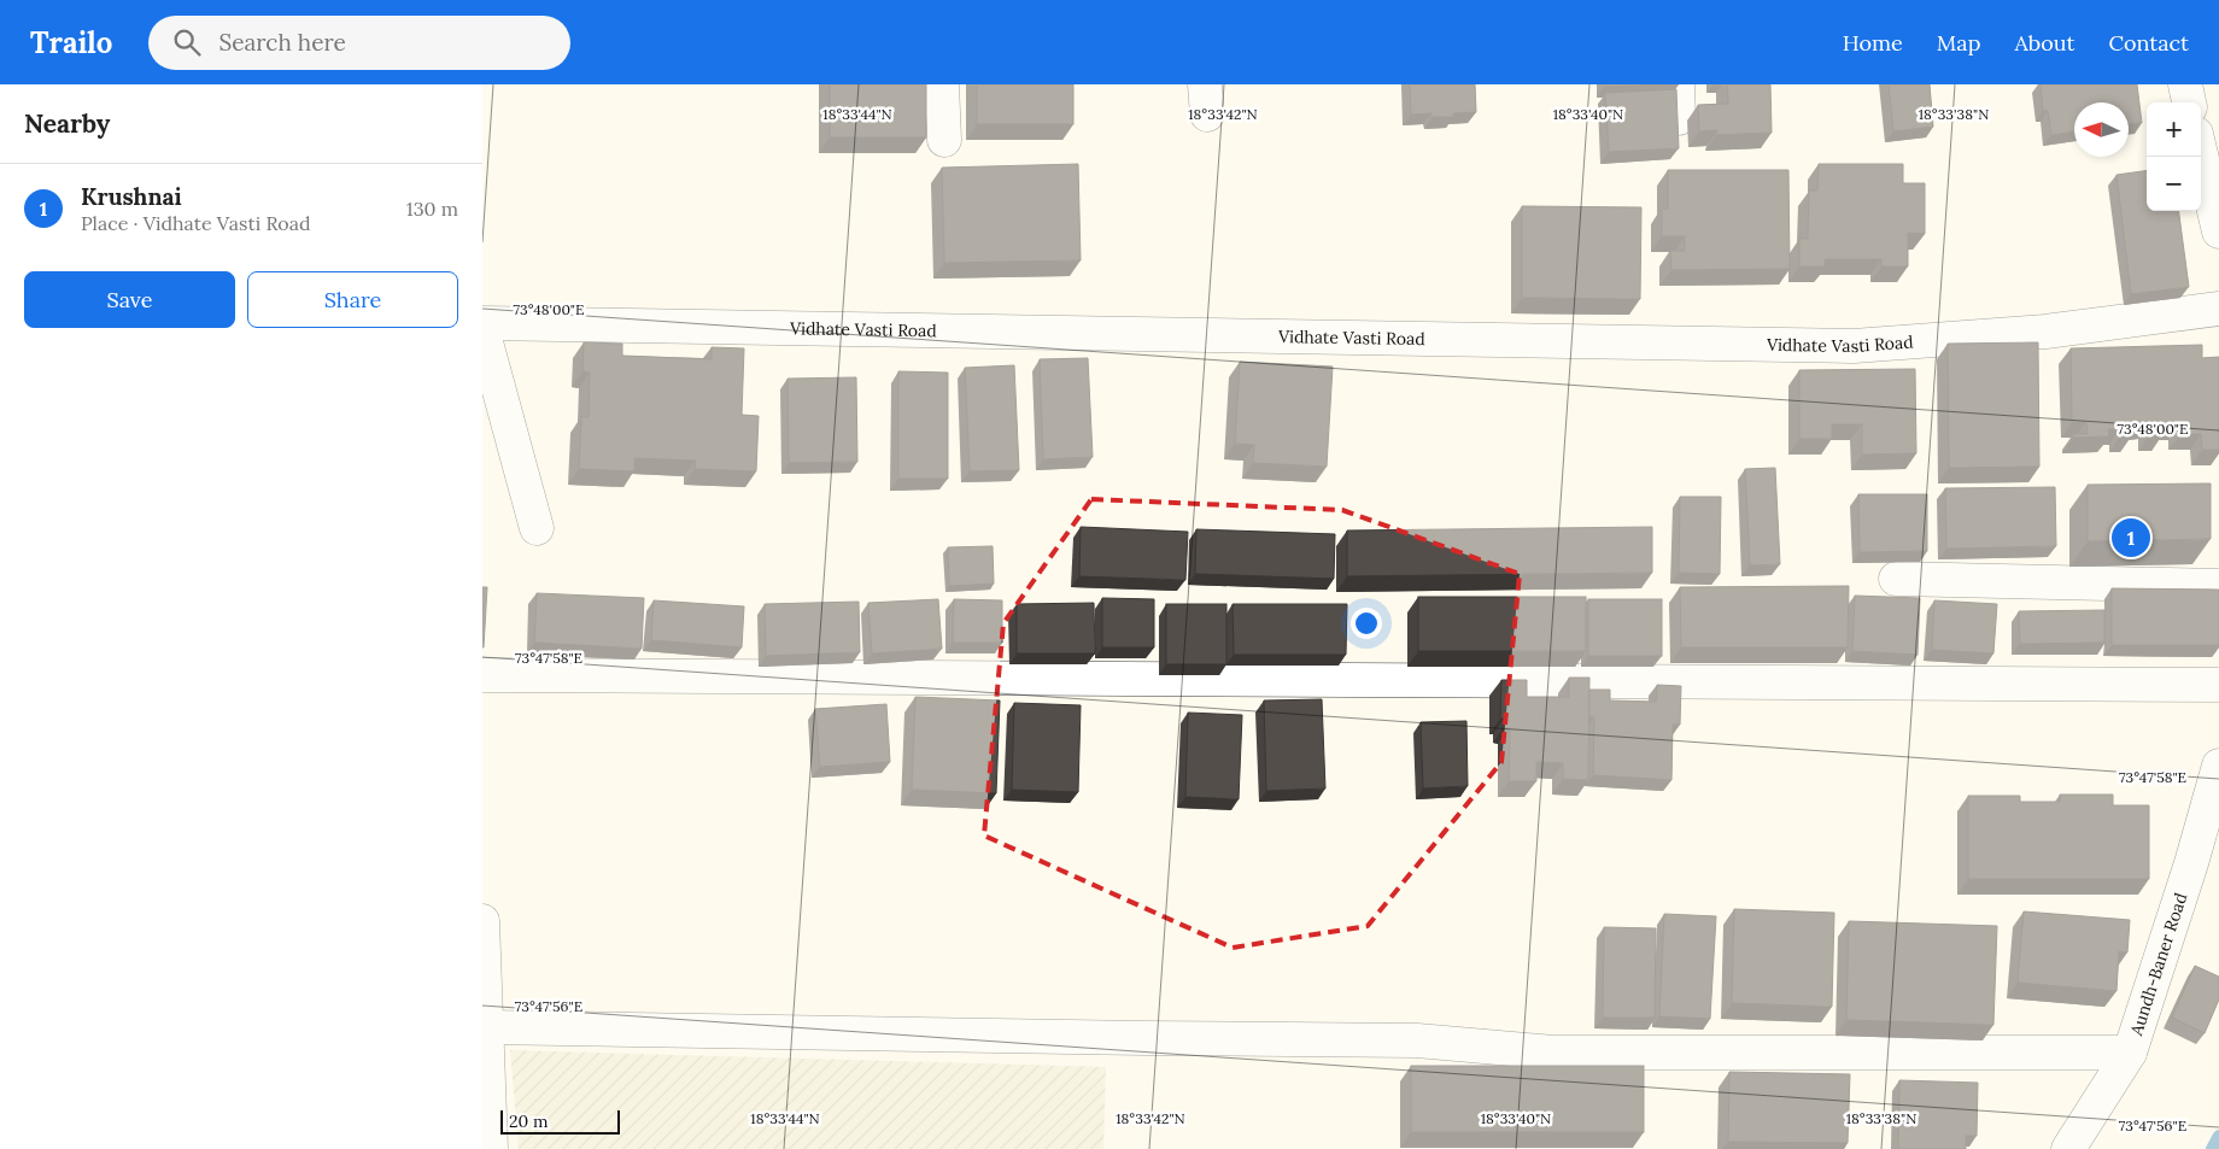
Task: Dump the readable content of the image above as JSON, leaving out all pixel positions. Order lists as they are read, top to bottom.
{
  "streets": {
    "street": ["Vidhate Vasti Road", "Aundh-Baner Road"]
  },
  "scale_bar": "20 m",
  "north": "left",
  "page": {
    "header": "Trailo",
    "search": "Search here",
    "nav": [
      "Home",
      "Map",
      "About",
      "Contact"
    ],
    "heading": "Nearby",
    "map_buttons": ["+", "−"],
    "list": [
      {
        "mark": "1",
        "name": "Krushnai",
        "note": "Place · Vidhate Vasti Road",
        "value": "130 m"
      }
    ],
    "buttons": ["Save", "Share"],
    "pins": "1",
    "scale": "20 m"
  },
  "coordinates": [
    "18°33'44\"N",
    "18°33'42\"N",
    "18°33'40\"N",
    "18°33'38\"N",
    "73°48'00\"E",
    "73°47'58\"E",
    "73°47'56\"E"
  ]
}
